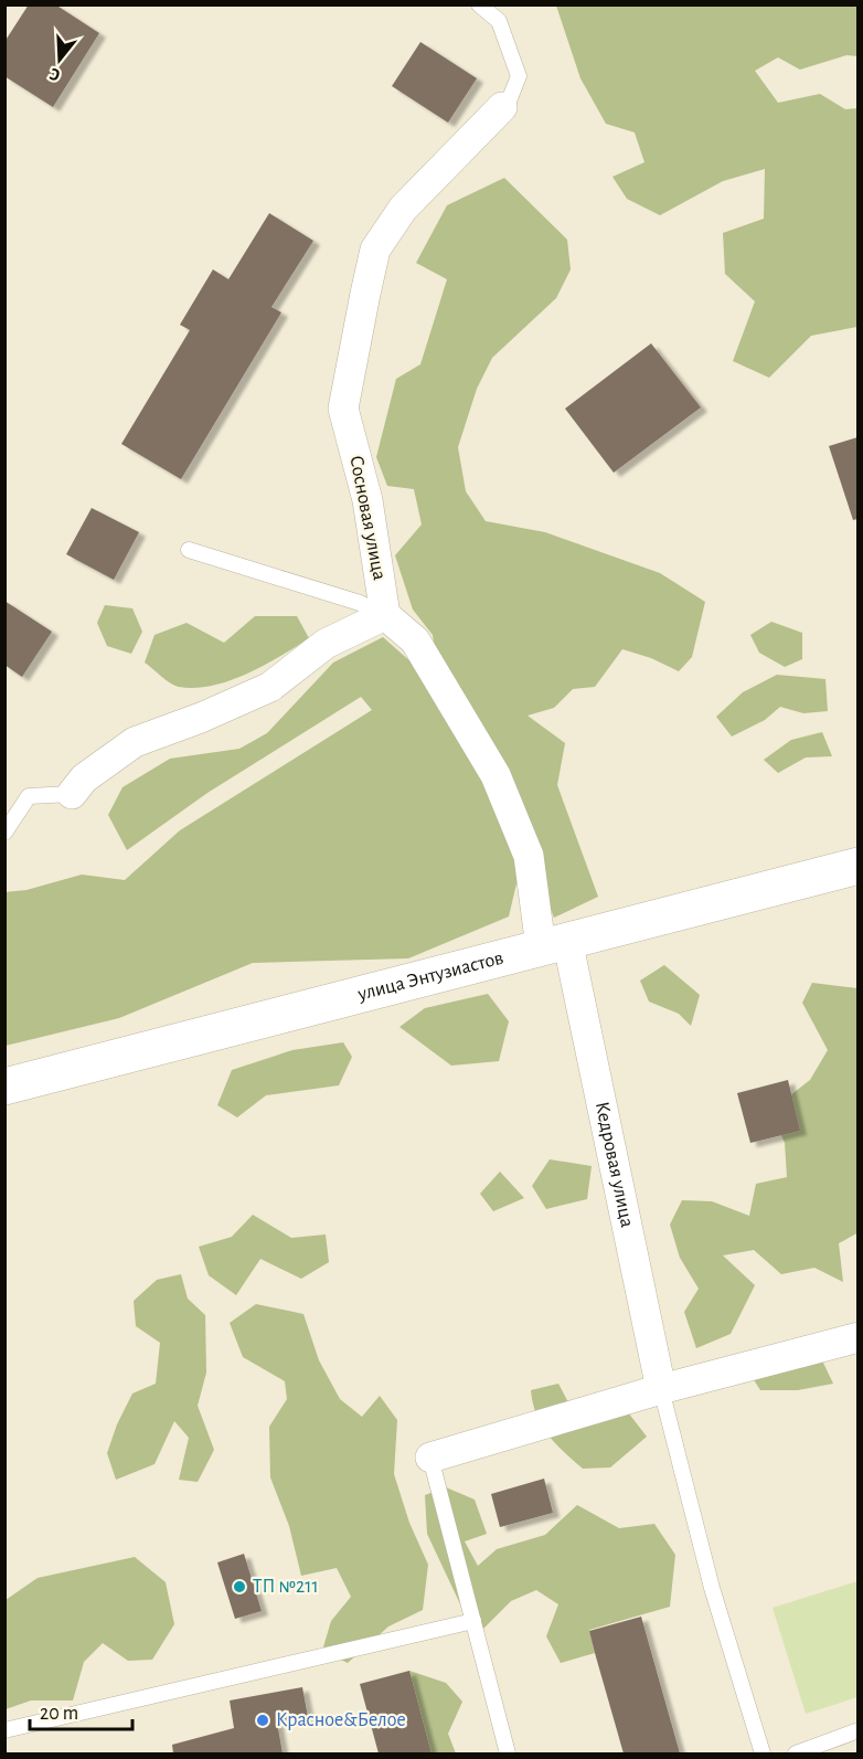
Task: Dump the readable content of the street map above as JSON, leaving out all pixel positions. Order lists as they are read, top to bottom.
{
  "streets": {
    "street": ["Сосновая улица", "улица Энтузиастов", "Кедровая улица"]
  },
  "crossings": [
    ["Сосновая улица", "Кедровая улица"],
    ["улица Энтузиастов", "Кедровая улица"]
  ],
  "places": ["ТП №211", "Красное&Белое"],
  "scale_bar": "20 m",
  "north": "bottom"
}
